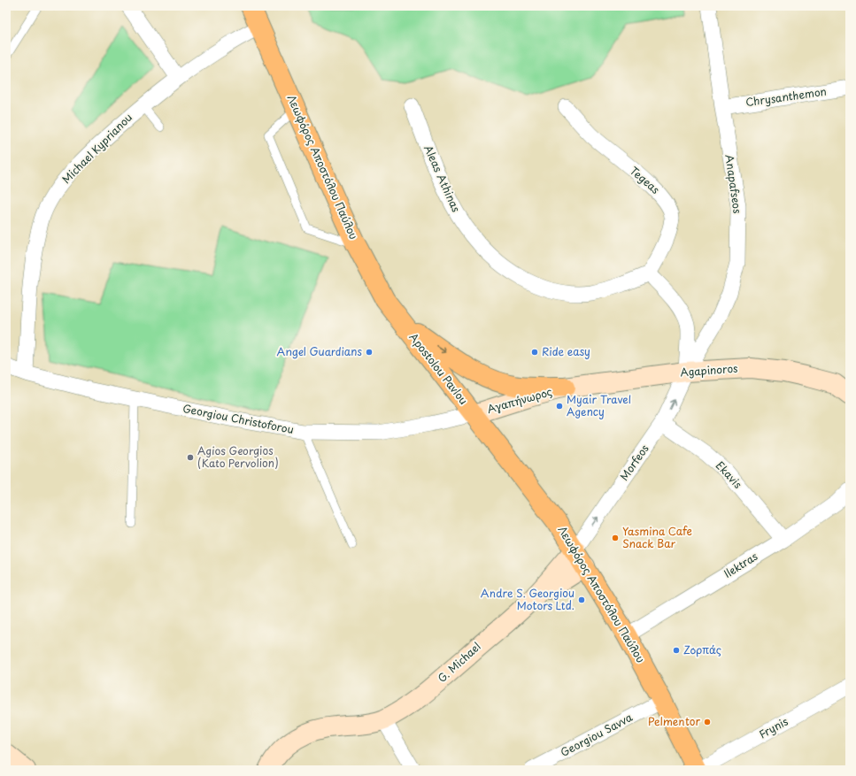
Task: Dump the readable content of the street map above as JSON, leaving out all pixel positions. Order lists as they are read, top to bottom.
{
  "streets": {
    "main road": [
      "Λεωφόρος Αποστόλου Παύλου",
      "Apostolou Pavlou",
      "Agapinoros",
      "Αγαπήνωρος",
      "G. Michael"
    ],
    "street": [
      "Chrysanthemon",
      "Michael Kyprianou",
      "Aleas Athinas",
      "Tegeas",
      "Anapafseos",
      "Georgiou Christoforou",
      "Morfeos",
      "Ekavis",
      "Ilektras",
      "Frynis",
      "Georgiou Savva"
    ]
  },
  "crossings": [
    ["Chrysanthemon", "Anapafseos"],
    ["Michael Kyprianou", "Λεωφόρος Αποστόλου Παύλου"],
    ["Michael Kyprianou", "Georgiou Christoforou"],
    ["Λεωφόρος Αποστόλου Παύλου", "Apostolou Pavlou"],
    ["Λεωφόρος Αποστόλου Παύλου", "Αγαπήνωρος"],
    ["Λεωφόρος Αποστόλου Παύλου", "Georgiou Christoforou"],
    ["Λεωφόρος Αποστόλου Παύλου", "Morfeos"],
    ["Λεωφόρος Αποστόλου Παύλου", "Ilektras"],
    ["Λεωφόρος Αποστόλου Παύλου", "G. Michael"],
    ["Λεωφόρος Αποστόλου Παύλου", "Frynis"],
    ["Λεωφόρος Αποστόλου Παύλου", "Georgiou Savva"],
    ["Aleas Athinas", "Tegeas"],
    ["Anapafseos", "Agapinoros"],
    ["Anapafseos", "Morfeos"],
    ["Apostolou Pavlou", "Αγαπήνωρος"],
    ["Apostolou Pavlou", "Georgiou Christoforou"],
    ["Agapinoros", "Αγαπήνωρος"],
    ["Agapinoros", "Morfeos"],
    ["Αγαπήνωρος", "Georgiou Christoforou"],
    ["Morfeos", "Ekavis"],
    ["Morfeos", "G. Michael"],
    ["Ekavis", "Ilektras"]
  ],
  "one_way": ["Morfeos"],
  "places": [
    "Angel Guardians",
    "Ride easy",
    "Myair Travel Agency",
    "Agios Georgios (Kato Pervolion)",
    "Yasmina Cafe Snack Bar",
    "Andre S. Georgiou Motors Ltd.",
    "Ζορπάς",
    "Pelmentor"
  ]
}
